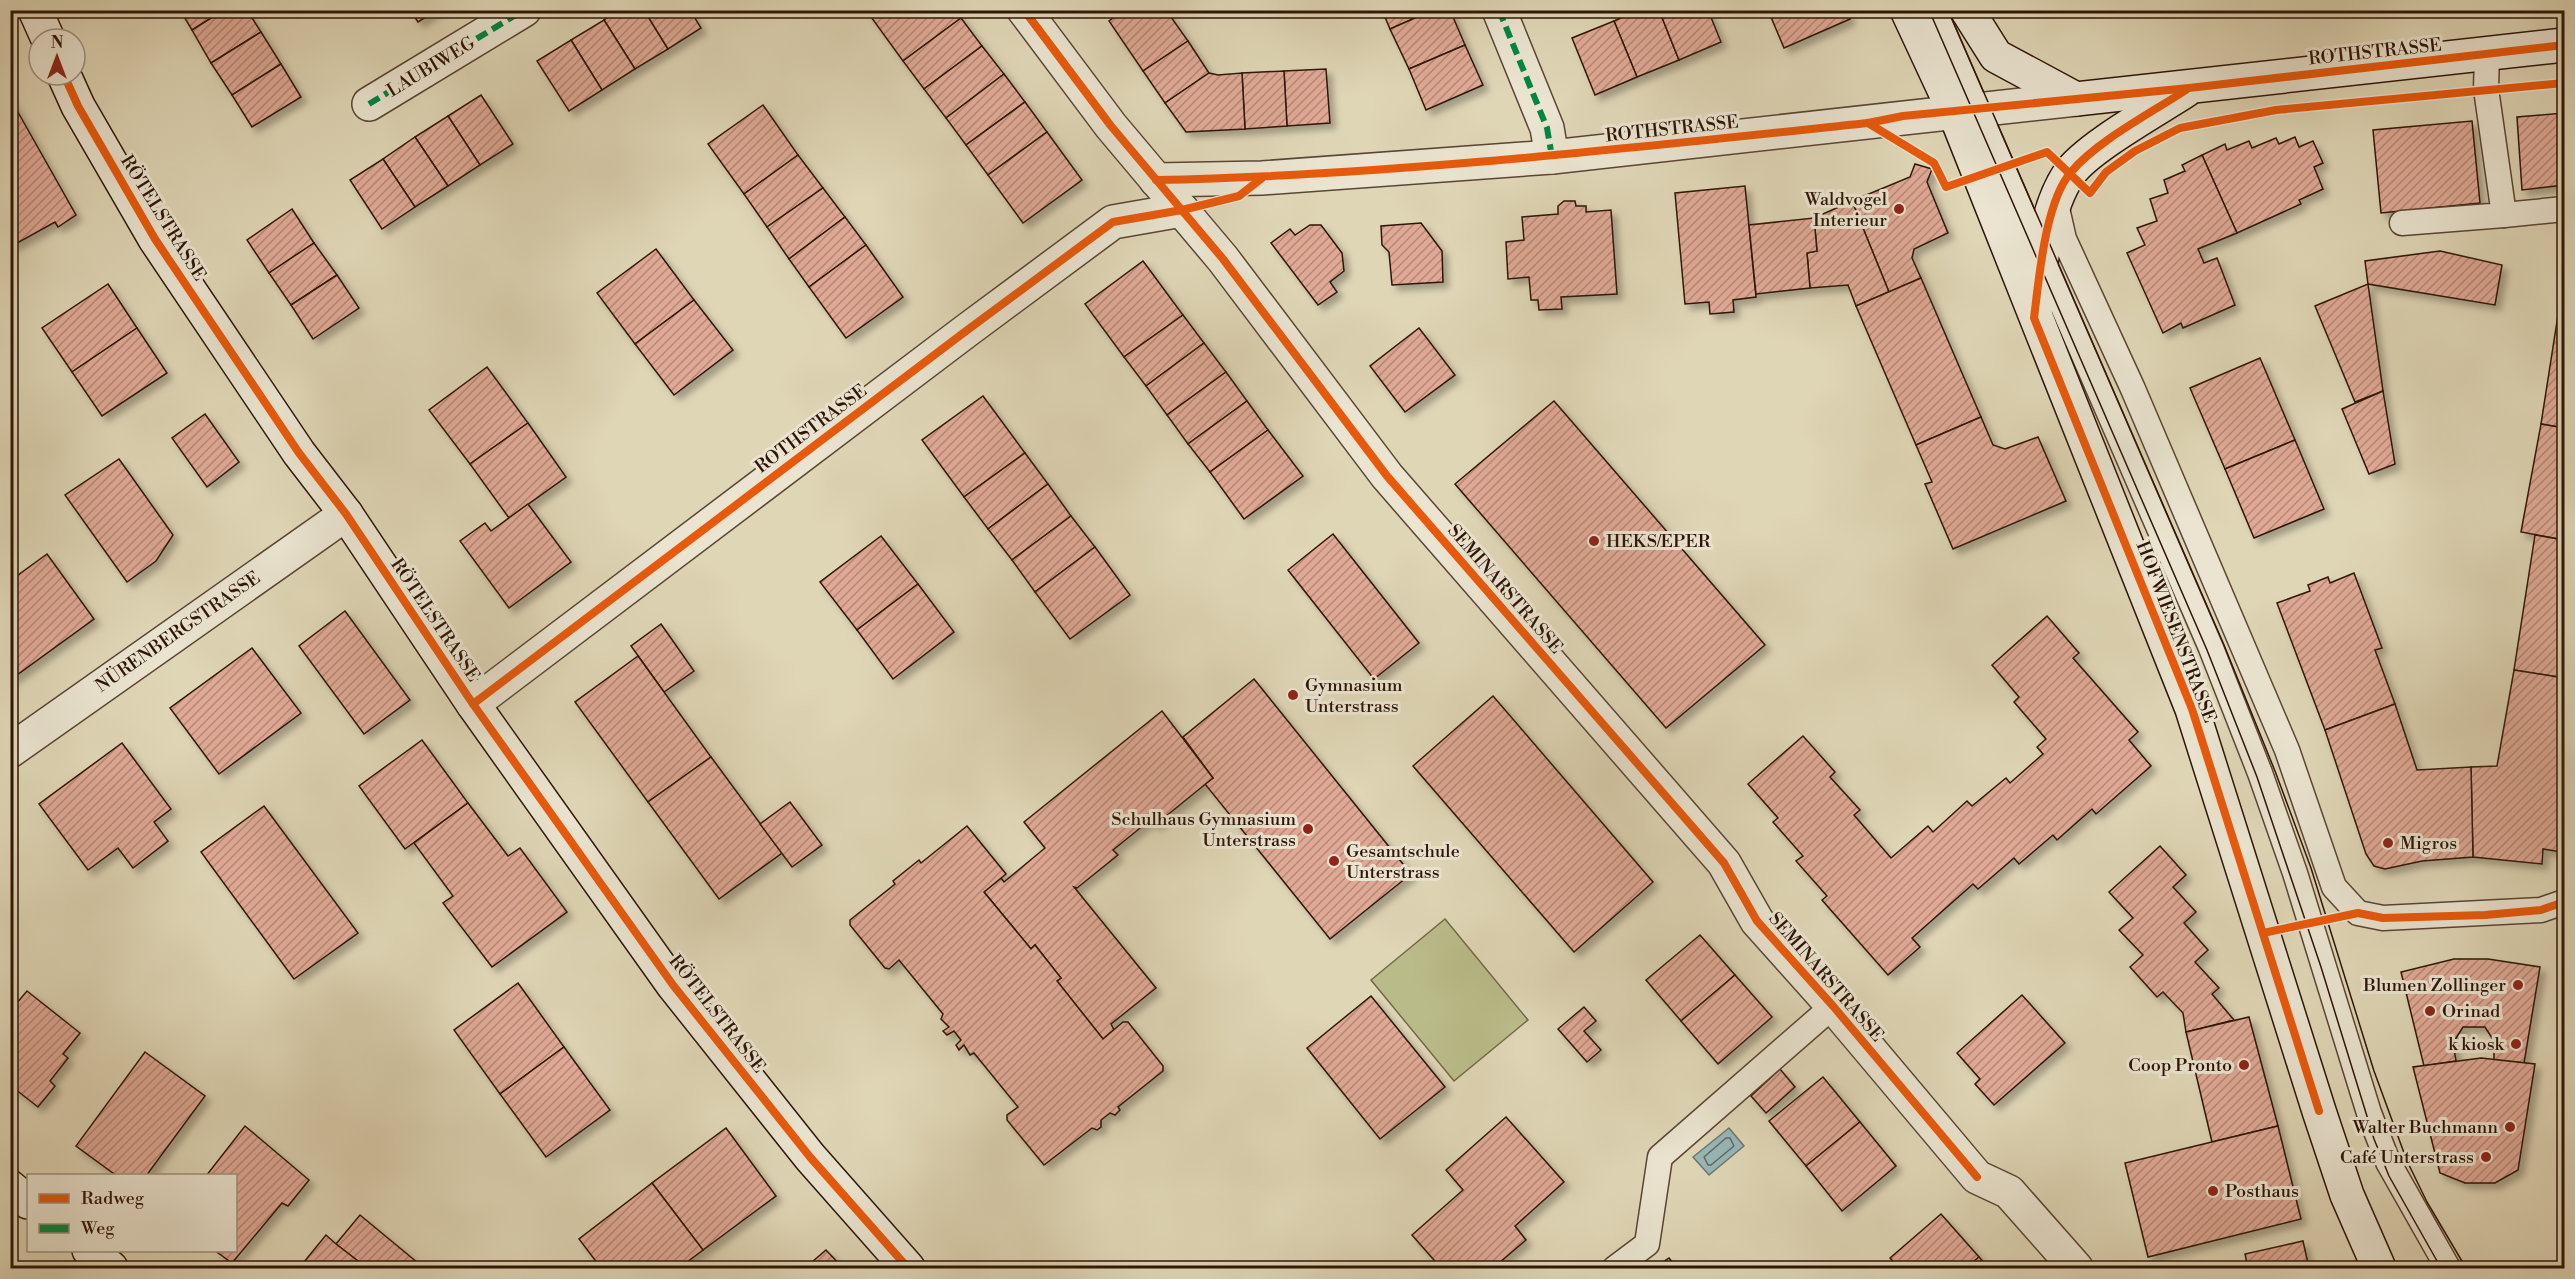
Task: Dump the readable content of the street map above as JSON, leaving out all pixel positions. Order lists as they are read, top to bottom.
{
  "streets": {
    "street": [
      "ROTHSTRASSE",
      "LAUBIWEG",
      "RÖTELSTRASSE",
      "SEMINARSTRASSE",
      "NÜRENBERGSTRASSE",
      "HOFWIESENSTRASSE"
    ]
  },
  "crossings": [
    ["ROTHSTRASSE", "RÖTELSTRASSE"],
    ["ROTHSTRASSE", "SEMINARSTRASSE"],
    ["ROTHSTRASSE", "HOFWIESENSTRASSE"],
    ["RÖTELSTRASSE", "NÜRENBERGSTRASSE"]
  ],
  "places": [
    "Waldvogel Interieur",
    "HEKS/EPER",
    "Gymnasium Unterstrass",
    "Schulhaus Gymnasium Unterstrass",
    "Migros",
    "Gesamtschule Unterstrass",
    "Blumen Zollinger",
    "Orinad",
    "k kiosk",
    "Coop Pronto",
    "Walter Buchmann",
    "Café Unterstrass",
    "Posthaus"
  ],
  "legend": ["Radweg", "Weg"],
  "north": "top"
}
